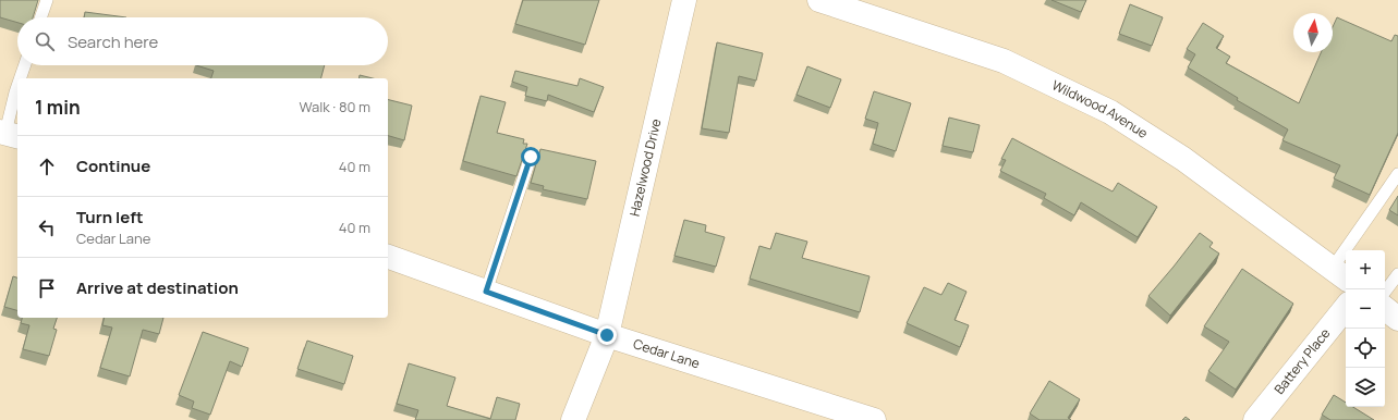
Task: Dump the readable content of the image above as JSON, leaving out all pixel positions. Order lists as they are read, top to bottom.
{
  "streets": {
    "street": [
      "Wildwood Avenue",
      "Hazelwood Drive",
      "Cedar Lane",
      "Battery Place"
    ]
  },
  "crossings": [
    ["Hazelwood Drive", "Cedar Lane"]
  ],
  "north": "top",
  "page": {
    "search": "Search here",
    "heading": ["1 min", "Walk · 80 m"],
    "list": [
      ["Continue", "40 m"],
      ["Turn left", "Cedar Lane", "40 m"],
      "Arrive at destination"
    ],
    "map_buttons": ["+", "−"]
  }
}
